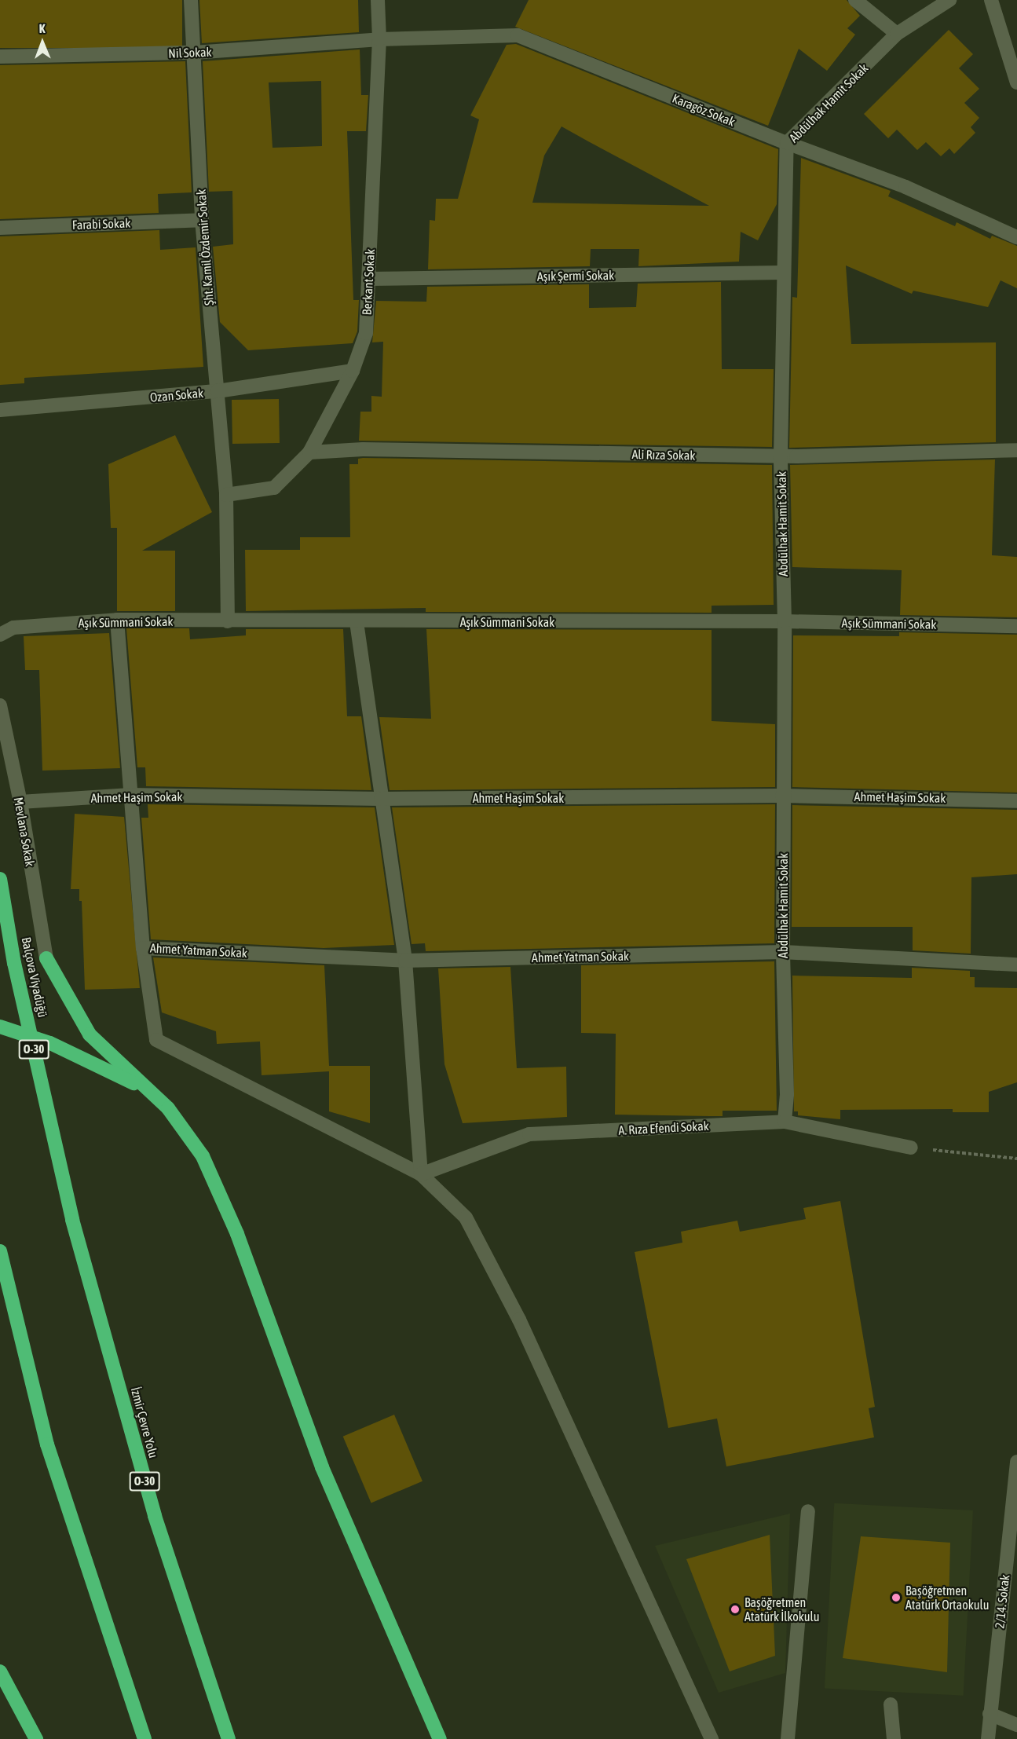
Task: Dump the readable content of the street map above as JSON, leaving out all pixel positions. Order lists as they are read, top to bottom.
{
  "streets": {
    "highway": ["Balçova Viyadüğü", "O-30", "İzmir Çevre Yolu"],
    "street": [
      "Nil Sokak",
      "Abdülhak Hamit Sokak",
      "Karagöz Sokak",
      "Farabi Sokak",
      "Şht. Kamil Özdemir Sokak",
      "Aşık Şermi Sokak",
      "Berkant Sokak",
      "Ozan Sokak",
      "Ali Rıza Sokak",
      "Aşık Sümmani Sokak",
      "Ahmet Haşim Sokak",
      "Mevlana Sokak",
      "Ahmet Yatman Sokak",
      "A. Rıza Efendi Sokak",
      "2/14. Sokak"
    ]
  },
  "crossings": [
    ["Nil Sokak", "Karagöz Sokak"],
    ["Nil Sokak", "Şht. Kamil Özdemir Sokak"],
    ["Nil Sokak", "Berkant Sokak"],
    ["Abdülhak Hamit Sokak", "Karagöz Sokak"],
    ["Abdülhak Hamit Sokak", "Aşık Şermi Sokak"],
    ["Abdülhak Hamit Sokak", "Ali Rıza Sokak"],
    ["Abdülhak Hamit Sokak", "Aşık Sümmani Sokak"],
    ["Abdülhak Hamit Sokak", "Ahmet Haşim Sokak"],
    ["Abdülhak Hamit Sokak", "Ahmet Yatman Sokak"],
    ["Abdülhak Hamit Sokak", "A. Rıza Efendi Sokak"],
    ["Karagöz Sokak", "Berkant Sokak"],
    ["Farabi Sokak", "Şht. Kamil Özdemir Sokak"],
    ["Şht. Kamil Özdemir Sokak", "Berkant Sokak"],
    ["Şht. Kamil Özdemir Sokak", "Ozan Sokak"],
    ["Şht. Kamil Özdemir Sokak", "Aşık Sümmani Sokak"],
    ["Aşık Şermi Sokak", "Berkant Sokak"],
    ["Berkant Sokak", "Ozan Sokak"],
    ["Berkant Sokak", "Ali Rıza Sokak"],
    ["Ahmet Haşim Sokak", "Mevlana Sokak"],
    ["Balçova Viyadüğü", "İzmir Çevre Yolu"]
  ],
  "places": ["Başöğretmen Atatürk Ortaokulu", "Başöğretmen Atatürk İlkokulu"],
  "north": "top"
}
